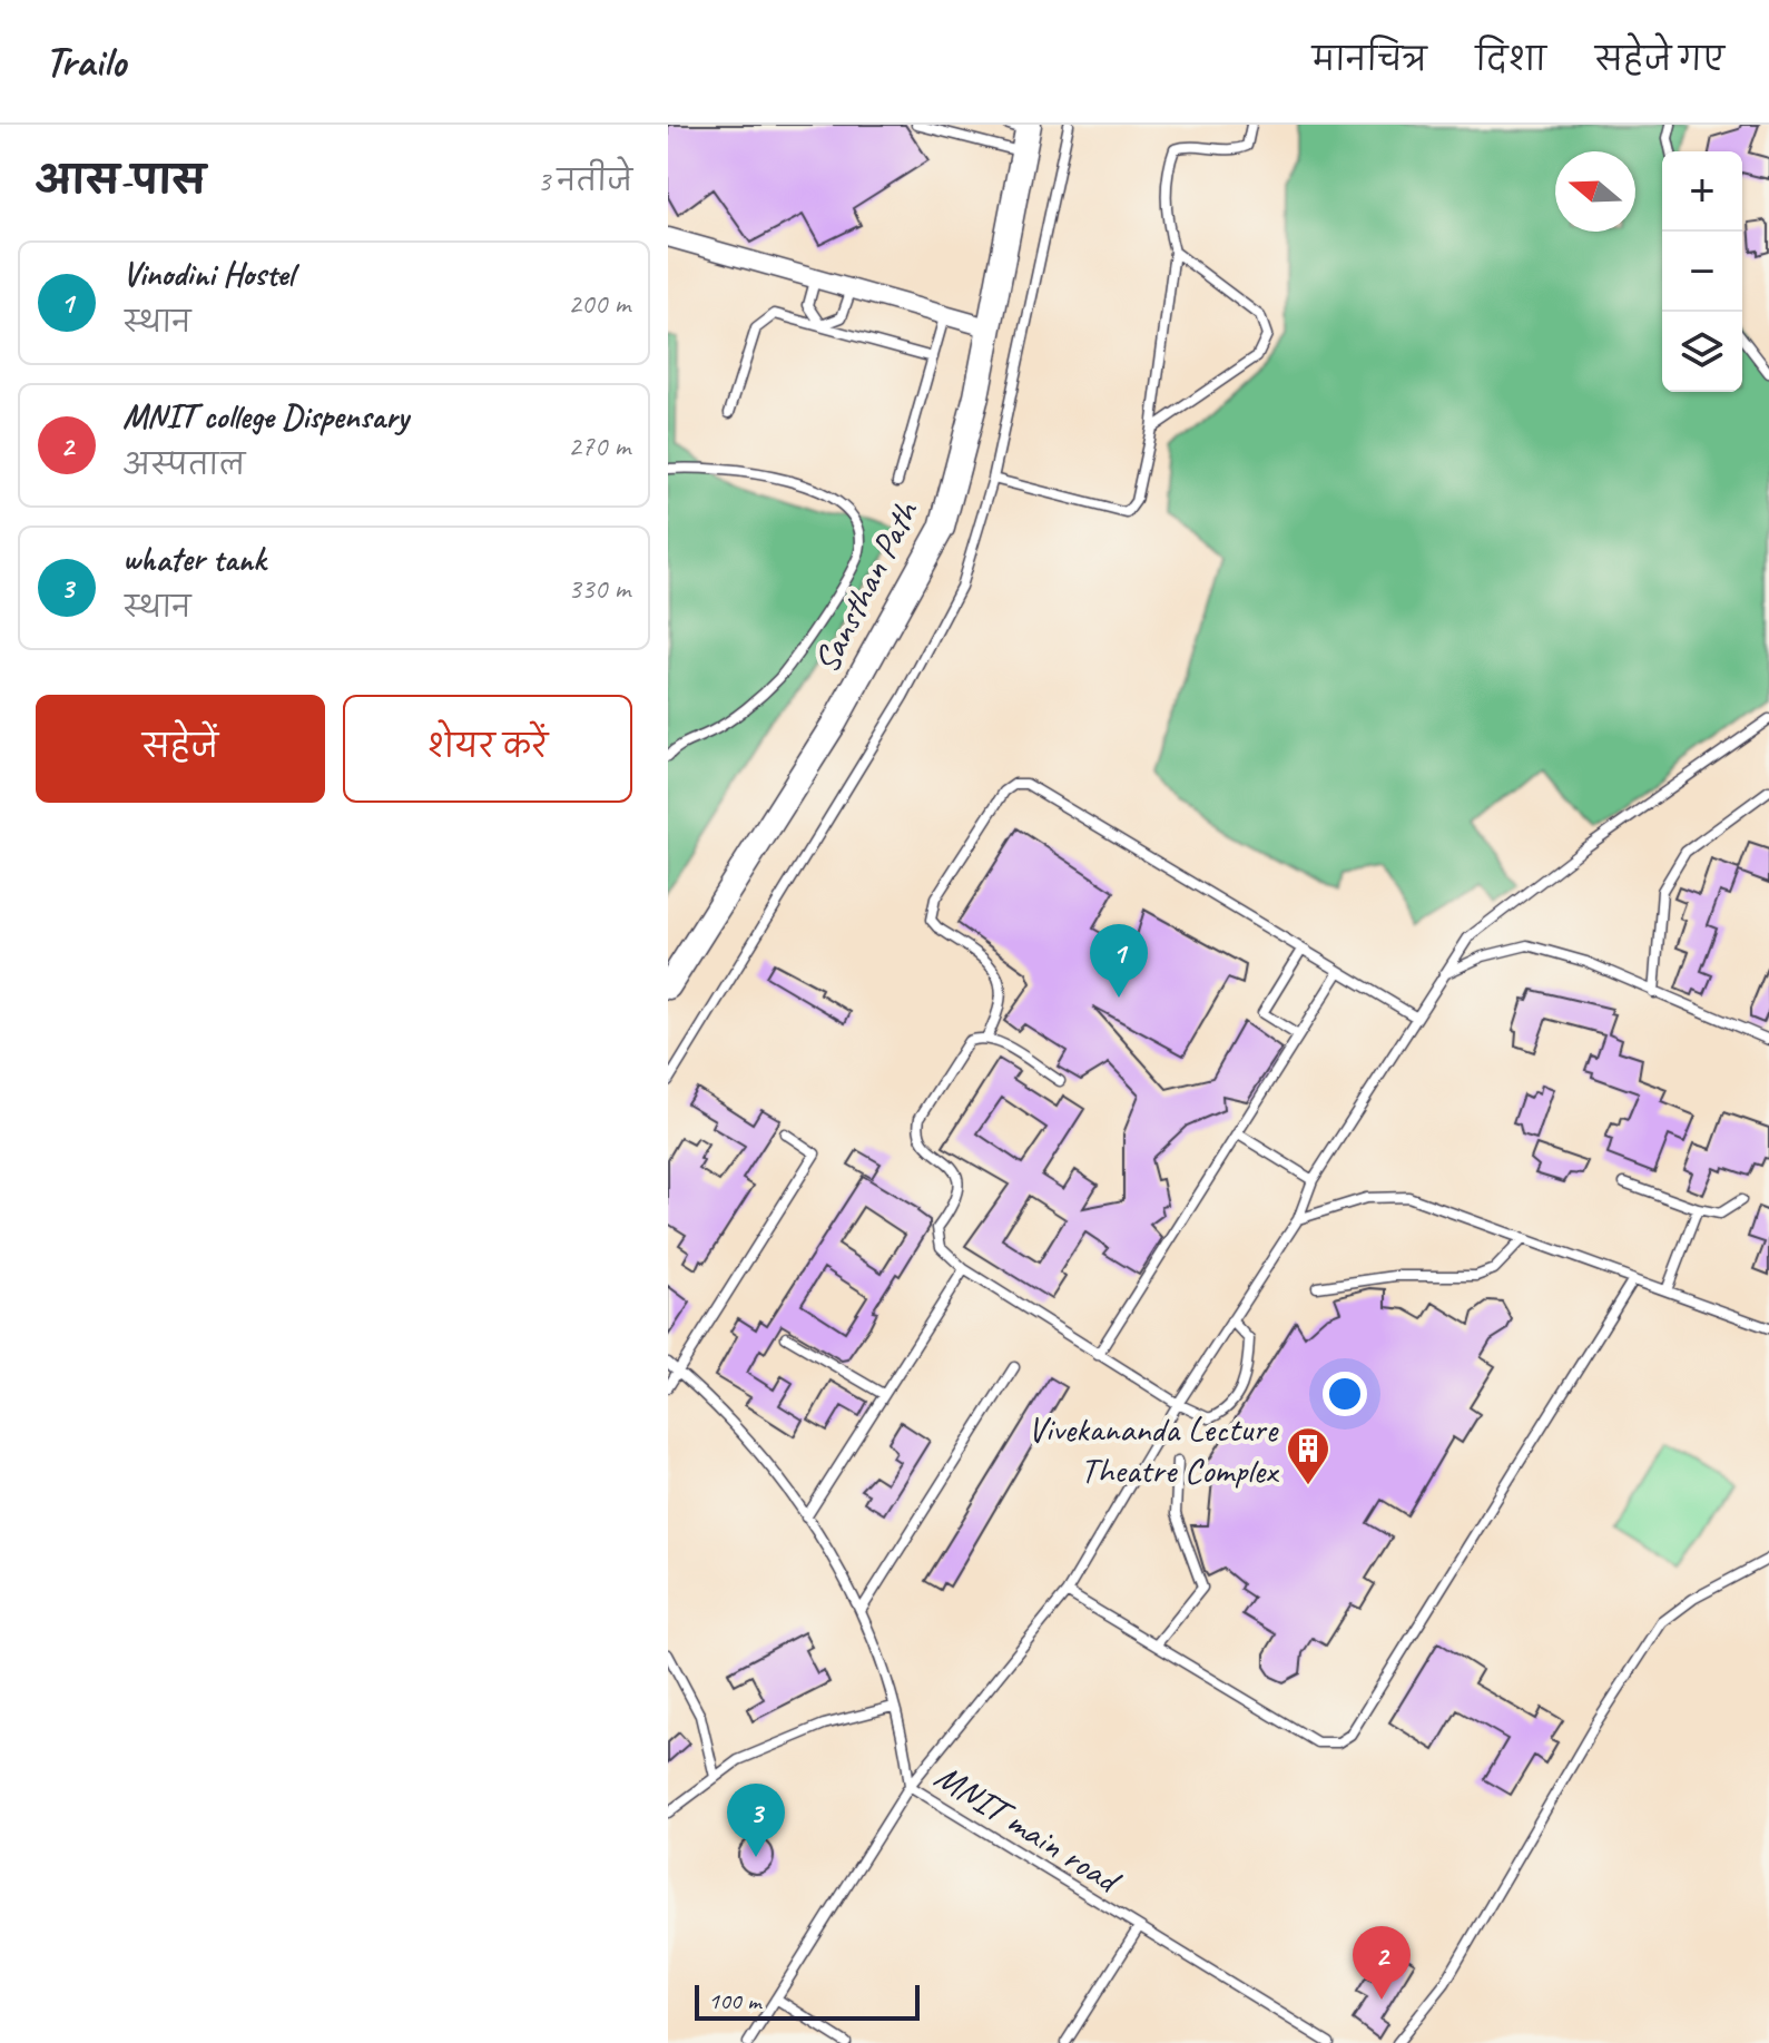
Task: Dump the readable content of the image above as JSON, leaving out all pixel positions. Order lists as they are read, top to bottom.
{
  "streets": {
    "street": ["Sansthan Path"],
    "lane": ["MNIT main road"]
  },
  "places": {
    "building": ["Vivekananda Lecture Theatre Complex"]
  },
  "scale_bar": "100 m",
  "north": "left",
  "page": {
    "header": "Trailo",
    "nav": ["मानचित्र", "दिशा", "सहेजे गए"],
    "heading": ["आस-पास", "3 नतीजे"],
    "map_buttons": ["+", "−"],
    "list": [
      {
        "mark": "1",
        "name": "Vinodini Hostel",
        "note": "स्थान",
        "value": "200 m"
      },
      {
        "mark": "2",
        "name": "MNIT college Dispensary",
        "note": "अस्पताल",
        "value": "270 m"
      },
      {
        "mark": "3",
        "name": "whater tank",
        "note": "स्थान",
        "value": "330 m"
      }
    ],
    "buttons": ["सहेजें", "शेयर करें"],
    "pins": ["1", "3", "2"],
    "scale": "100 m"
  }
}
